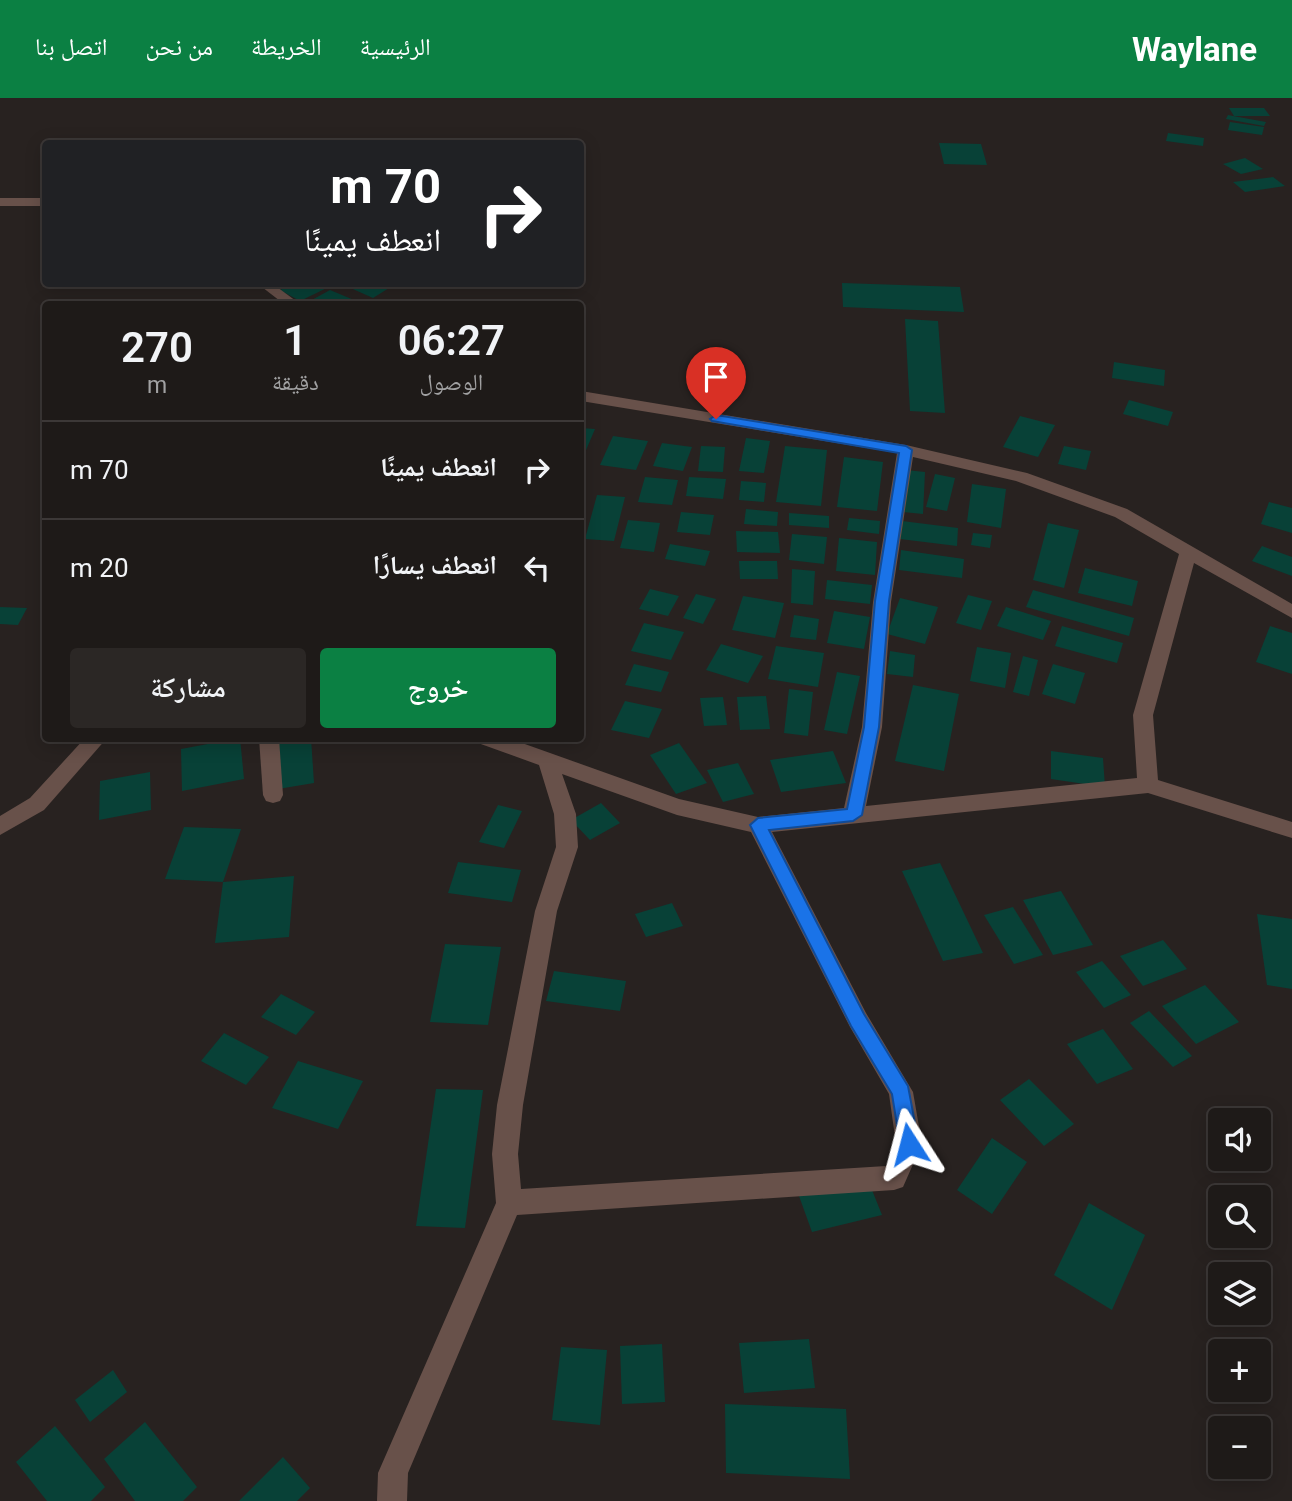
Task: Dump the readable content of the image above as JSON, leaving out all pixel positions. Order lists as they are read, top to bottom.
{
  "page": {
    "header": "Waylane",
    "nav": [
      "الرئيسية",
      "الخريطة",
      "من نحن",
      "اتصل بنا"
    ],
    "turn": ["70 m", "انعطف يمينًا"],
    "eta": [
      "06:27",
      "الوصول",
      "1",
      "دقيقة",
      "270",
      "m"
    ],
    "list": [
      {
        "name": "انعطف يمينًا",
        "value": "70 m"
      },
      {
        "name": "انعطف يسارًا",
        "value": "20 m"
      }
    ],
    "buttons": ["خروج", "مشاركة"],
    "map_buttons": ["+", "−"]
  }
}
